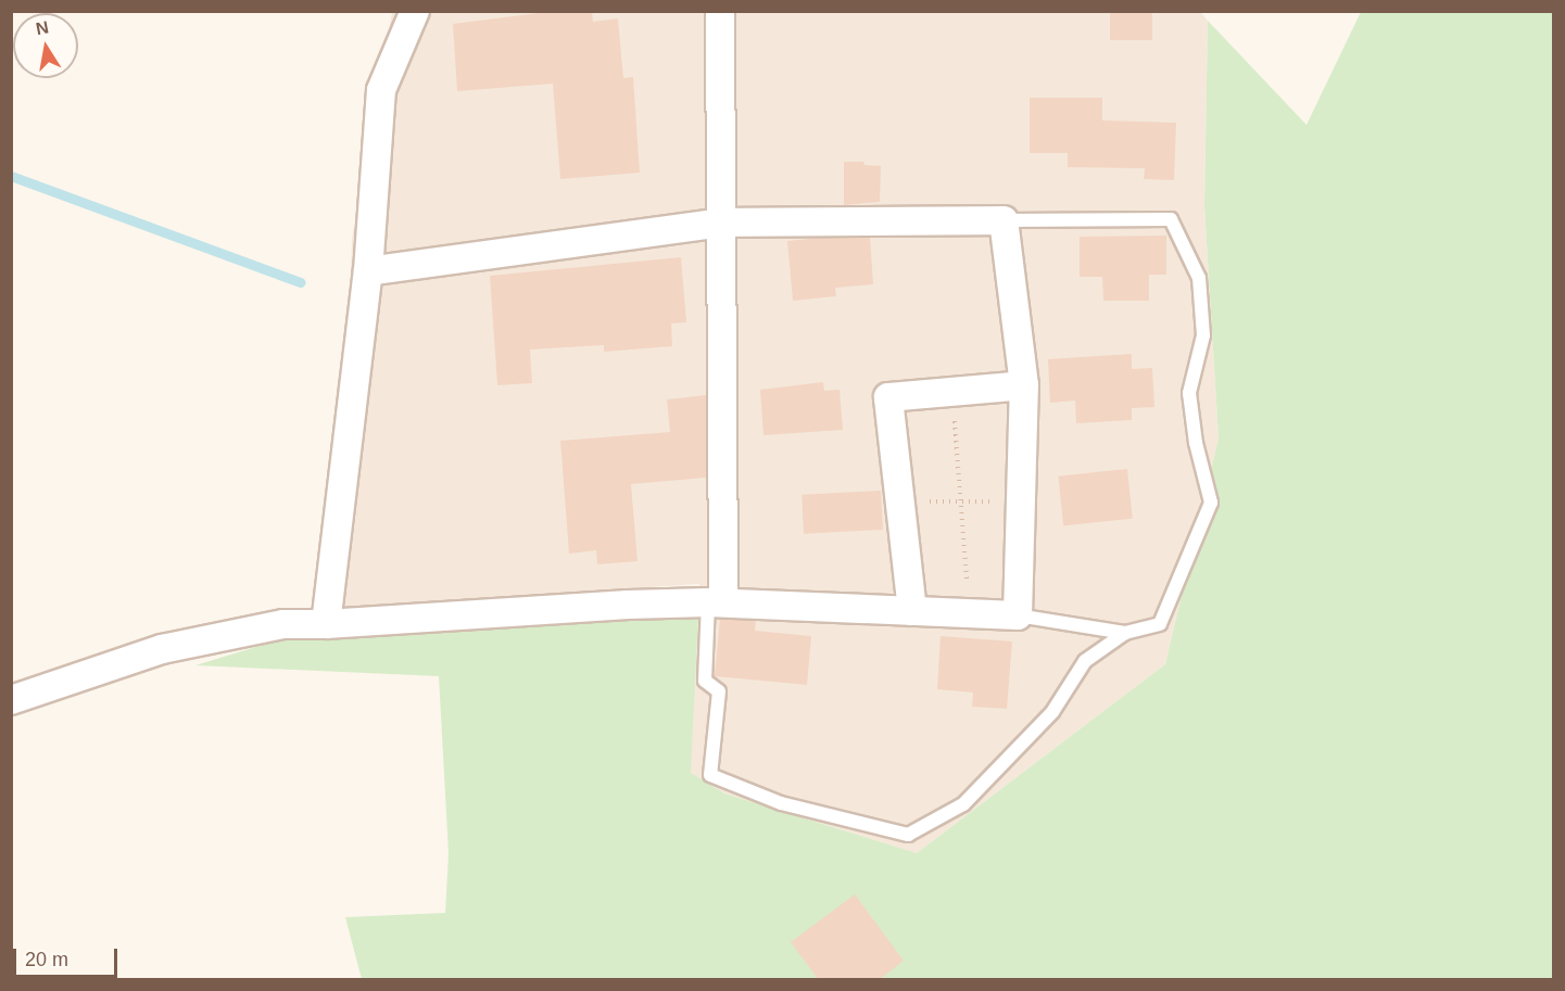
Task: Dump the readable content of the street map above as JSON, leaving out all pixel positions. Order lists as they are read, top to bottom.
{
  "scale_bar": "20 m",
  "north": "top"
}
